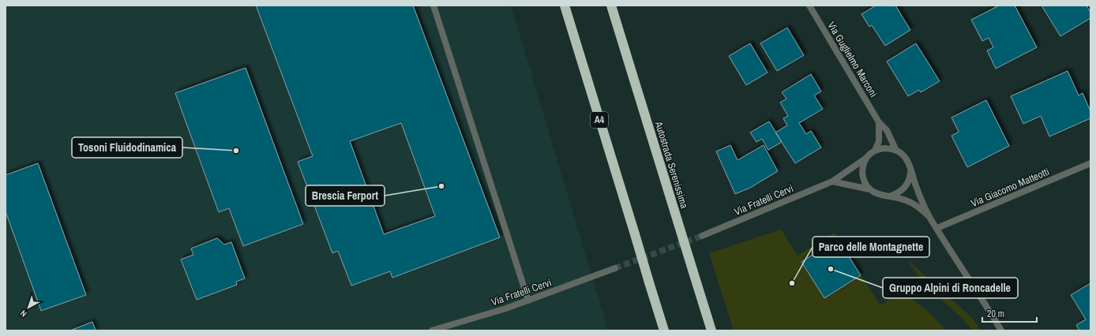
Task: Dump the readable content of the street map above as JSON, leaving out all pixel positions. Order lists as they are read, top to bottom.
{
  "streets": {
    "highway": ["A4", "Autostrada Serenissima"],
    "street": ["Via Guglielmo Marconi", "Via Giacomo Matteotti", "Via Fratelli Cervi"]
  },
  "crossings": [
    ["Via Guglielmo Marconi", "Via Giacomo Matteotti"],
    ["Via Guglielmo Marconi", "Via Fratelli Cervi"]
  ],
  "places": [
    "Tosoni Fluidodinamica",
    "Brescia Ferport",
    "Gruppo Alpini di Roncadelle",
    "Parco delle Montagnette"
  ],
  "scale_bar": "20 m",
  "north": "bottom left"
}
